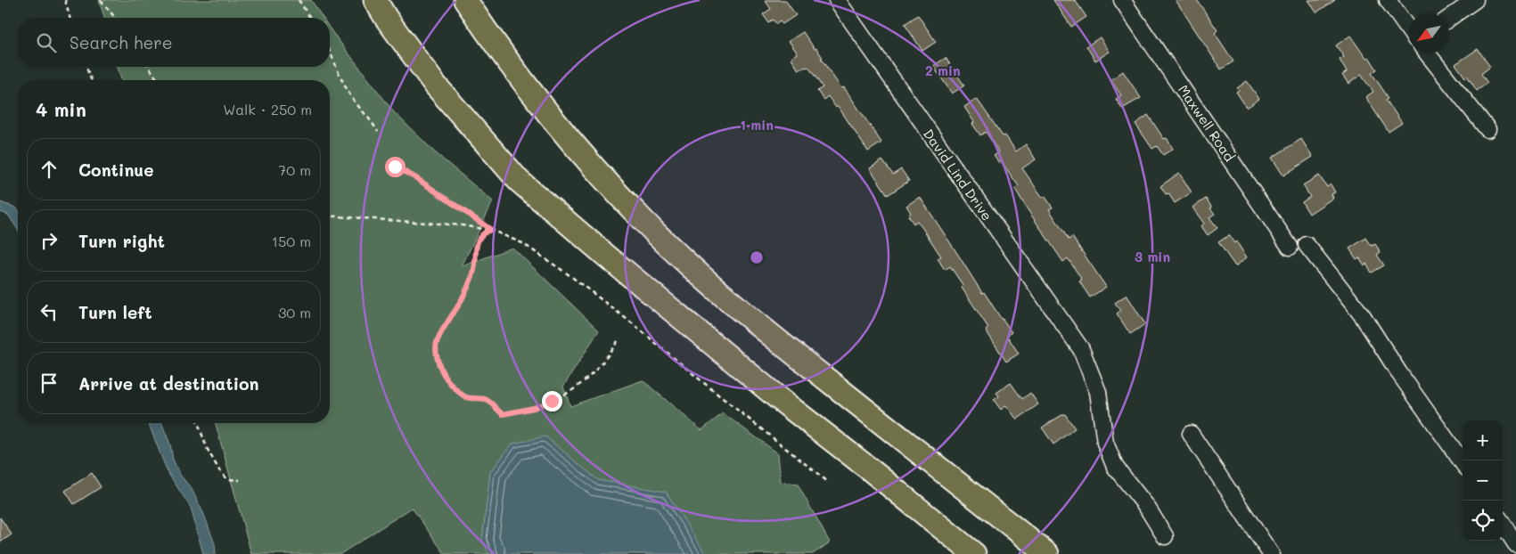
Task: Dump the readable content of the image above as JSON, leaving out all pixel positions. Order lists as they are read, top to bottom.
{
  "streets": {
    "street": ["Maxwell Road", "David Lind Drive"]
  },
  "north": "bottom left",
  "page": {
    "search": "Search here",
    "heading": ["4 min", "Walk · 250 m"],
    "list": [
      ["Continue", "70 m"],
      ["Turn right", "150 m"],
      ["Turn left", "30 m"],
      "Arrive at destination"
    ],
    "map_buttons": ["+", "−"]
  },
  "rings": ["2 min", "1 min", "3 min"]
}
